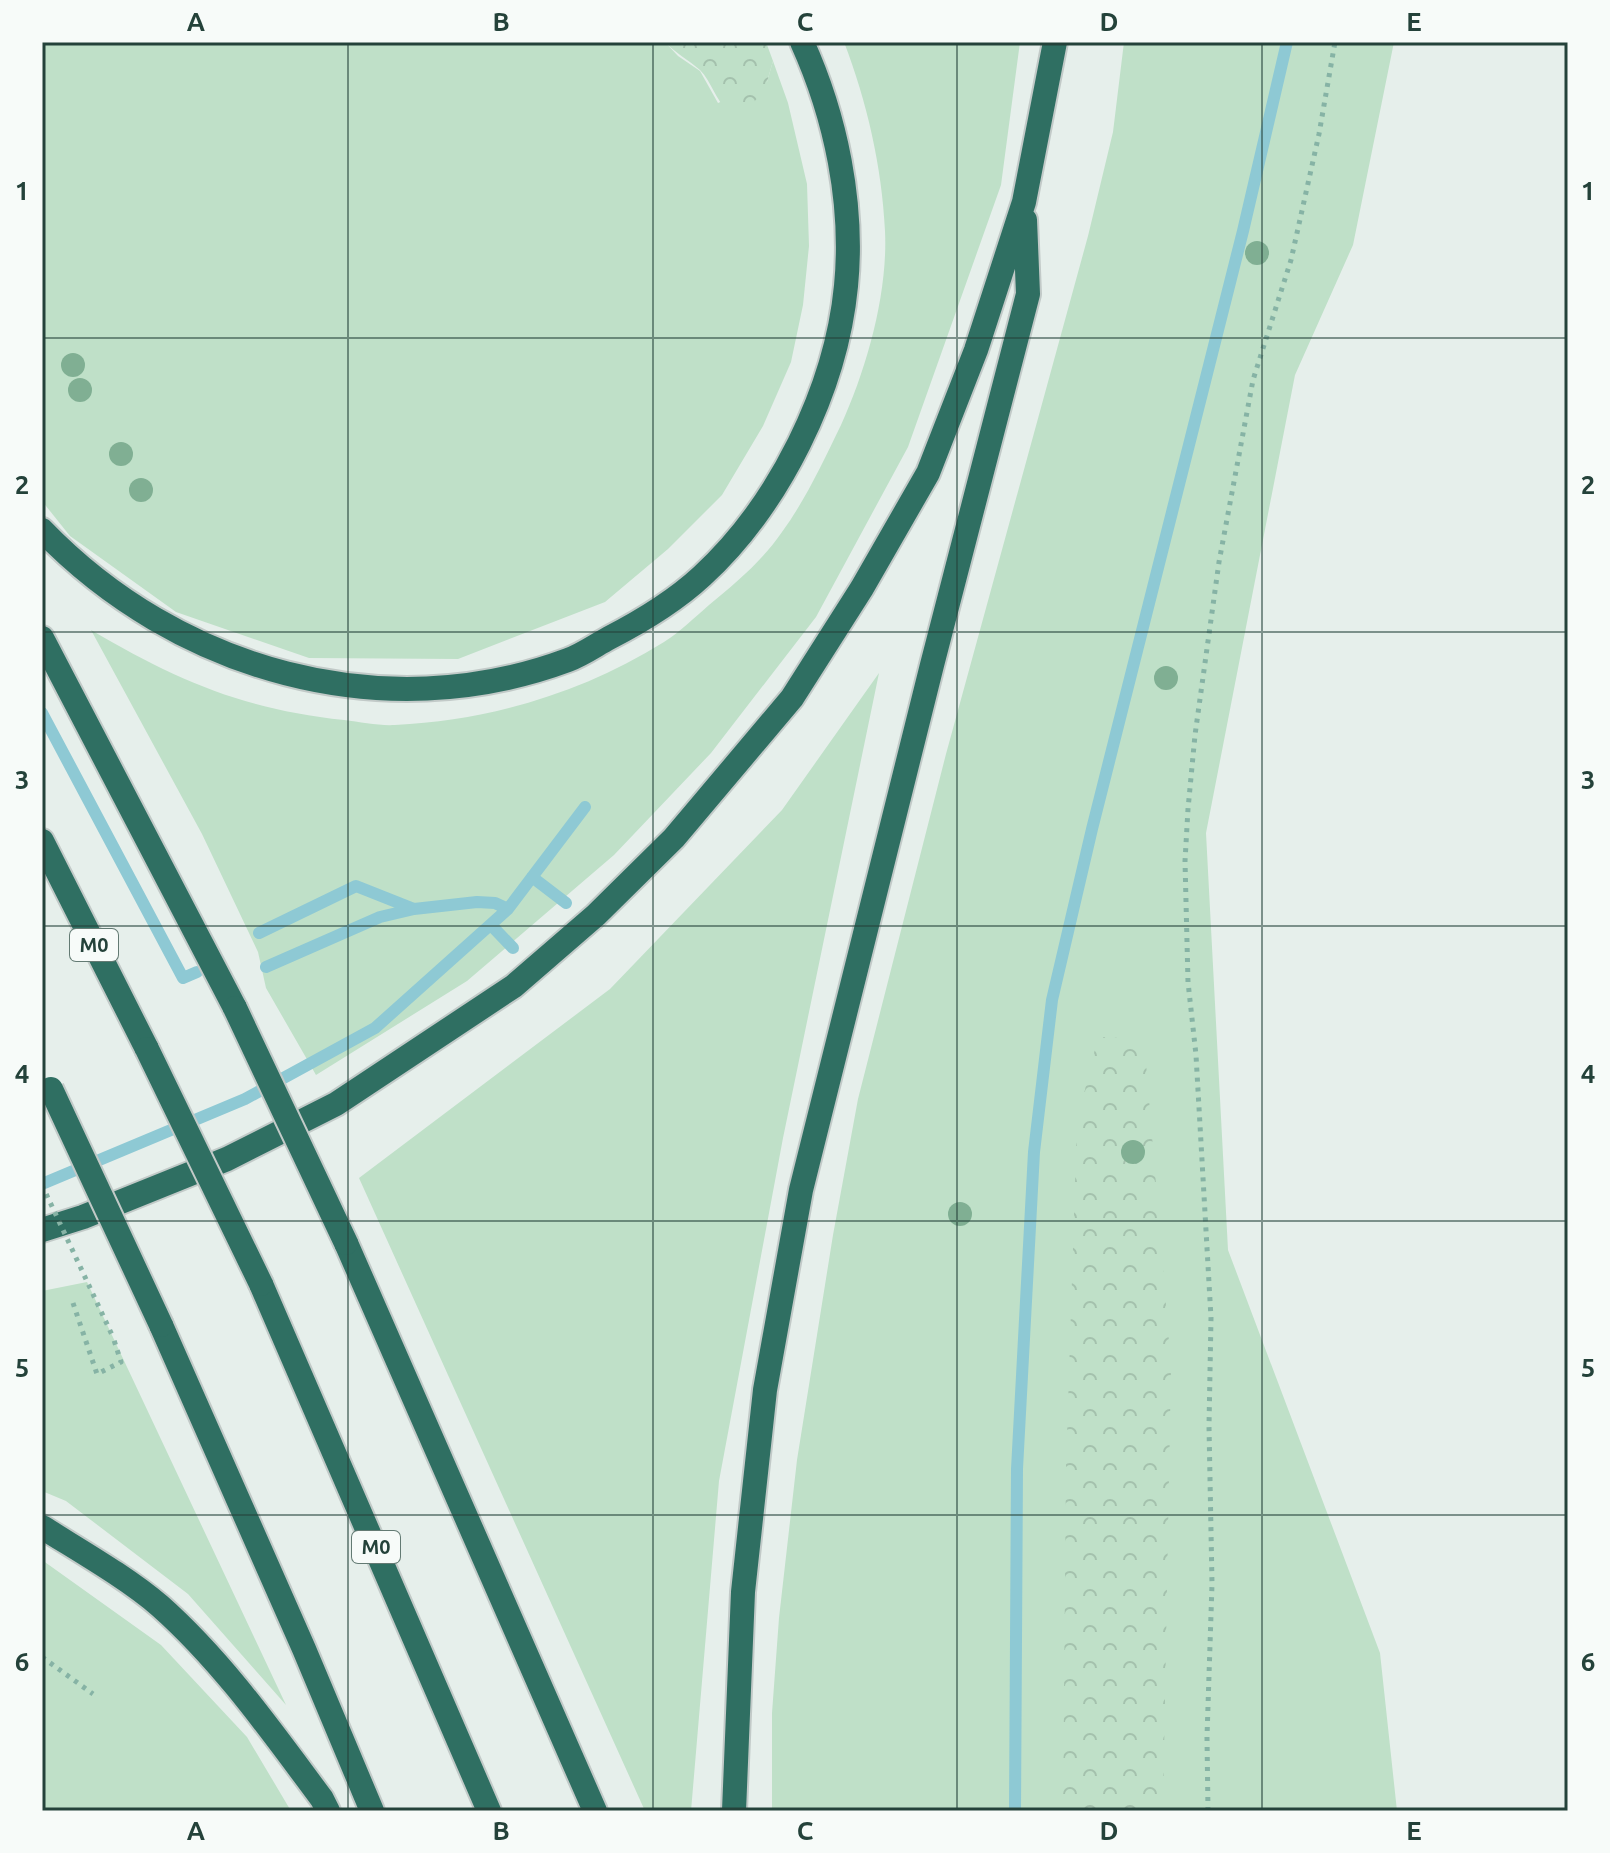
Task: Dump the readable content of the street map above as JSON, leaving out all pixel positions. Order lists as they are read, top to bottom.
{
  "streets": {
    "highway": ["M0"]
  },
  "grid": {
    "columns": [
      "A",
      "B",
      "C",
      "D",
      "E"
    ],
    "rows": [
      "1",
      "2",
      "3",
      "4",
      "5",
      "6"
    ]
  }
}
